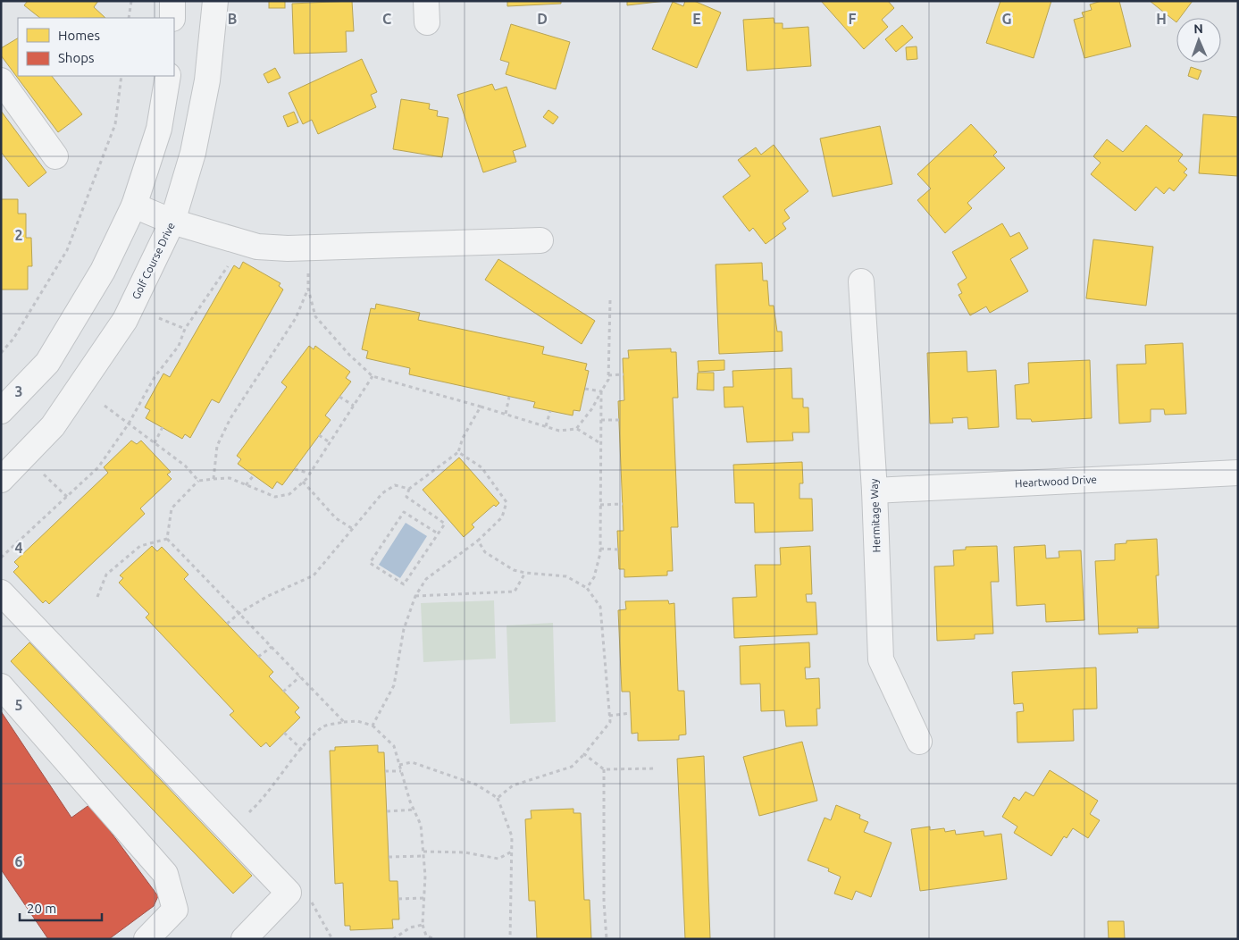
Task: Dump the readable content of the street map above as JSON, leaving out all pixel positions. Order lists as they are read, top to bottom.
{
  "streets": {
    "street": ["Golf Course Drive", "Heartwood Drive", "Hermitage Way"]
  },
  "crossings": [
    ["Heartwood Drive", "Hermitage Way"]
  ],
  "legend": ["Homes", "Shops"],
  "scale_bar": "20 m",
  "north": "top",
  "grid": {
    "columns": [
      "B",
      "C",
      "D",
      "E",
      "F",
      "G",
      "H"
    ],
    "rows": [
      "2",
      "3",
      "4",
      "5",
      "6"
    ]
  }
}
